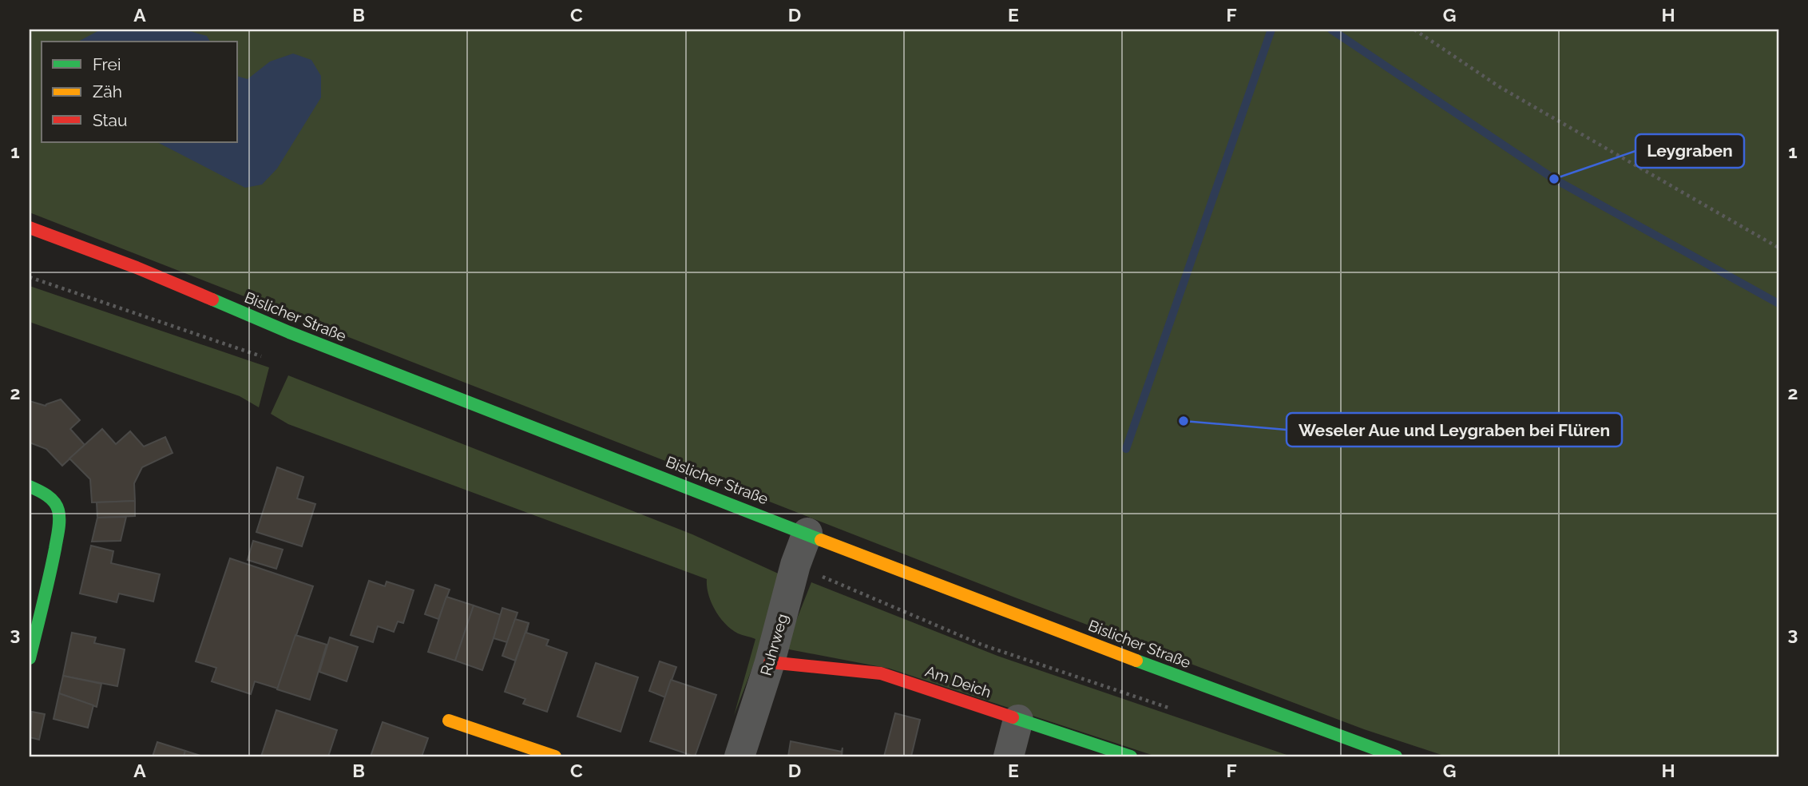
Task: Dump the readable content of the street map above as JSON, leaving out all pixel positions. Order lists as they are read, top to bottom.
{
  "streets": {
    "street": ["Bislicher Straße", "Ruhrweg", "Am Deich"]
  },
  "crossings": [
    ["Bislicher Straße", "Ruhrweg"],
    ["Ruhrweg", "Am Deich"]
  ],
  "places": ["Leygraben", "Weseler Aue und Leygraben bei Flüren"],
  "legend": ["Frei", "Zäh", "Stau"],
  "grid": {
    "columns": [
      "A",
      "B",
      "C",
      "D",
      "E",
      "F",
      "G",
      "H"
    ],
    "rows": ["1", "2", "3"]
  }
}
